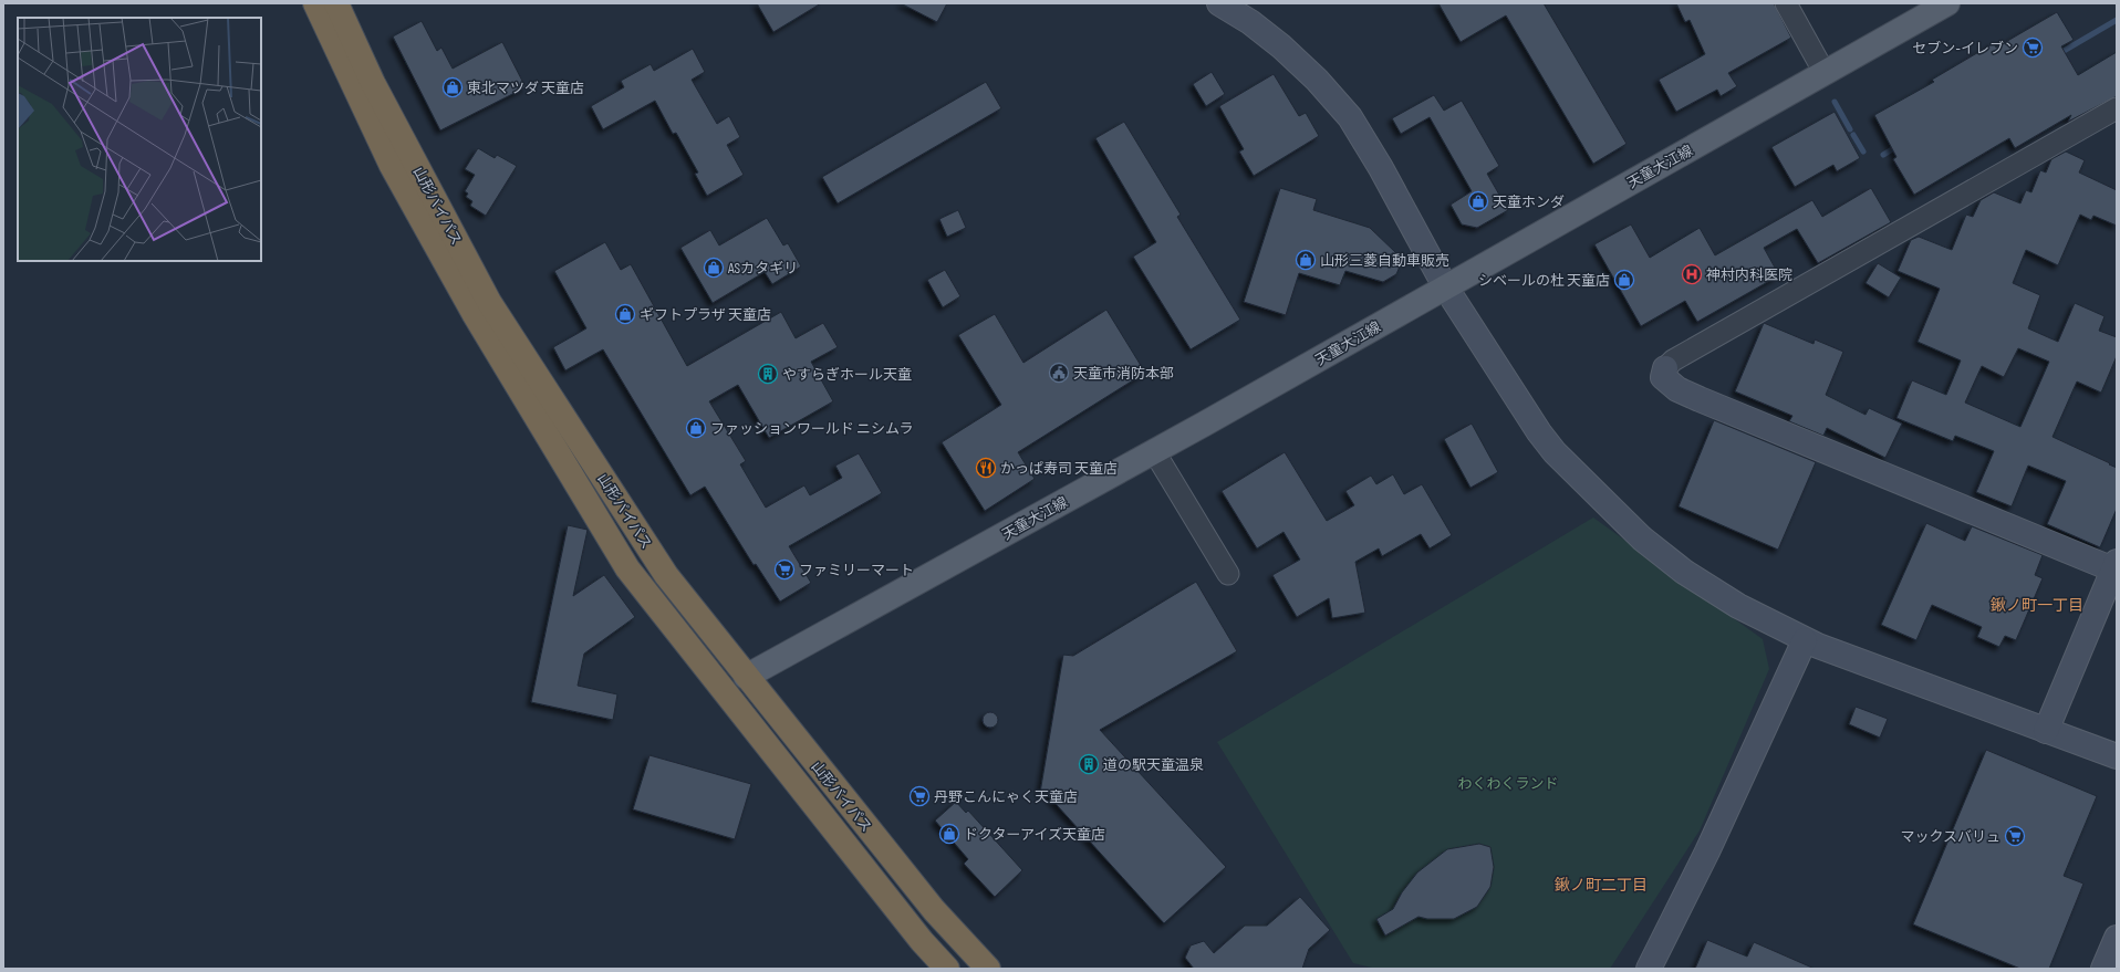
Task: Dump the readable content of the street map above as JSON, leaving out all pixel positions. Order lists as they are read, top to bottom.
{
  "streets": {
    "highway": ["山形バイパス"],
    "main road": ["天童大江線"]
  },
  "crossings": [
    ["天童大江線", "山形バイパス"]
  ],
  "districts": ["鍬ノ町一丁目", "鍬ノ町二丁目"],
  "parks": ["わくわくランド"],
  "places": {
    "supermarket": [
      "セブン-イレブン",
      "ファミリーマート",
      "丹野こんにゃく天童店",
      "マックスバリュ"
    ],
    "shop": [
      "東北マツダ 天童店",
      "天童ホンダ",
      "山形三菱自動車販売",
      "ASカタギリ",
      "シベールの杜 天童店",
      "ギフトプラザ 天童店",
      "ファッションワールド ニシムラ",
      "ドクターアイズ天童店"
    ],
    "hospital": ["神村内科医院"],
    "public building": ["天童市消防本部"],
    "building": ["やすらぎホール天童", "道の駅天童温泉"],
    "restaurant": ["かっぱ寿司 天童店"]
  }
}
